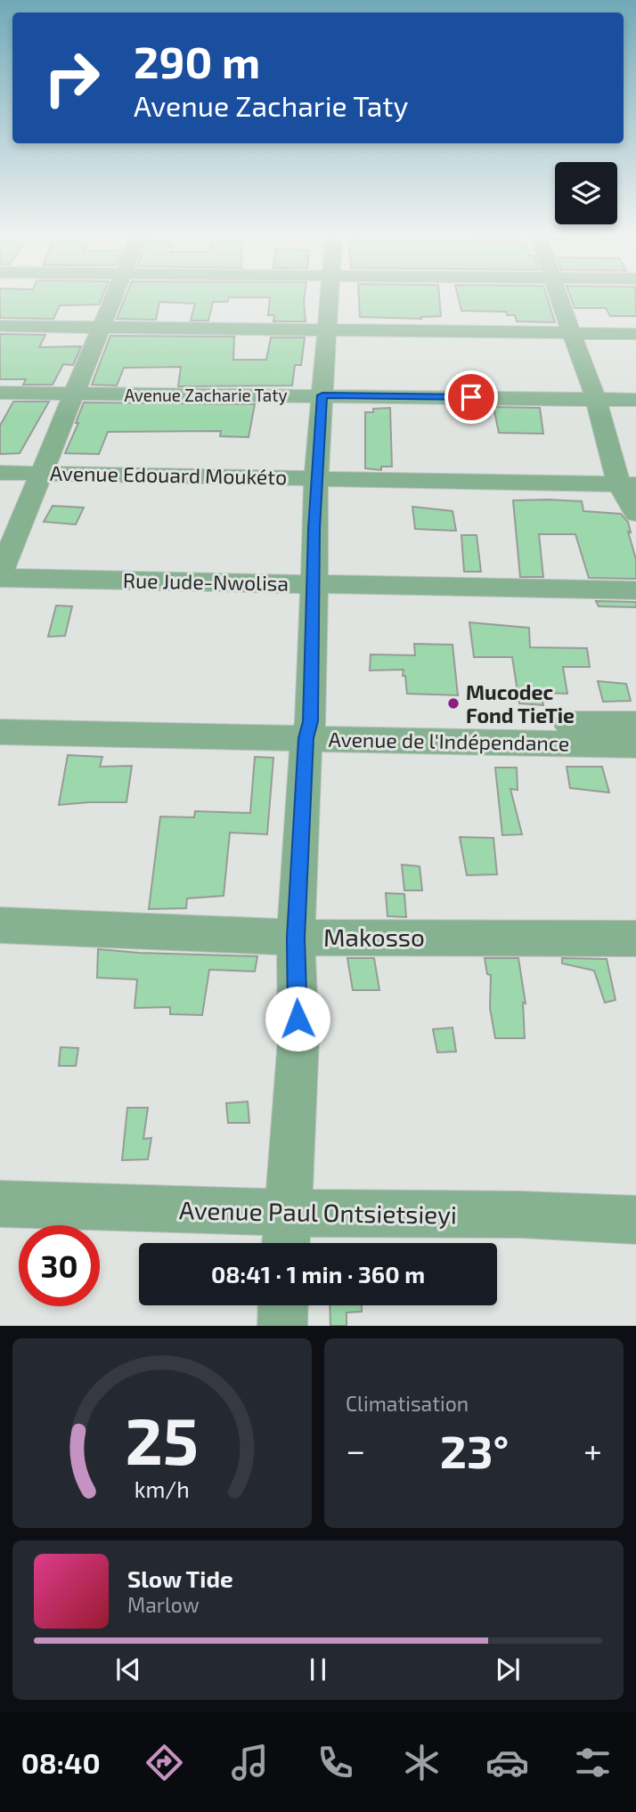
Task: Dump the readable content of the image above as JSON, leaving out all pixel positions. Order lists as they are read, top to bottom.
{
  "streets": {
    "street": [
      "Avenue Zacharie Taty",
      "Avenue Edouard Moukéto",
      "Rue Jude-Nwolisa",
      "Avenue de l'Indépendance",
      "Makosso",
      "Avenue Paul Ontsietsieyi"
    ]
  },
  "places": ["Mucodec Fond TieTie"],
  "page": {
    "turn": ["290 m", "Avenue Zacharie Taty"],
    "limit": "30",
    "trip": "08:41 · 1 min · 360 m",
    "tile": "Climatisation",
    "heat": ["−", "23°", "+"],
    "song": ["Slow Tide", "Marlow"],
    "tabs": "08:40",
    "gauge": ["25", "km/h"]
  }
}
